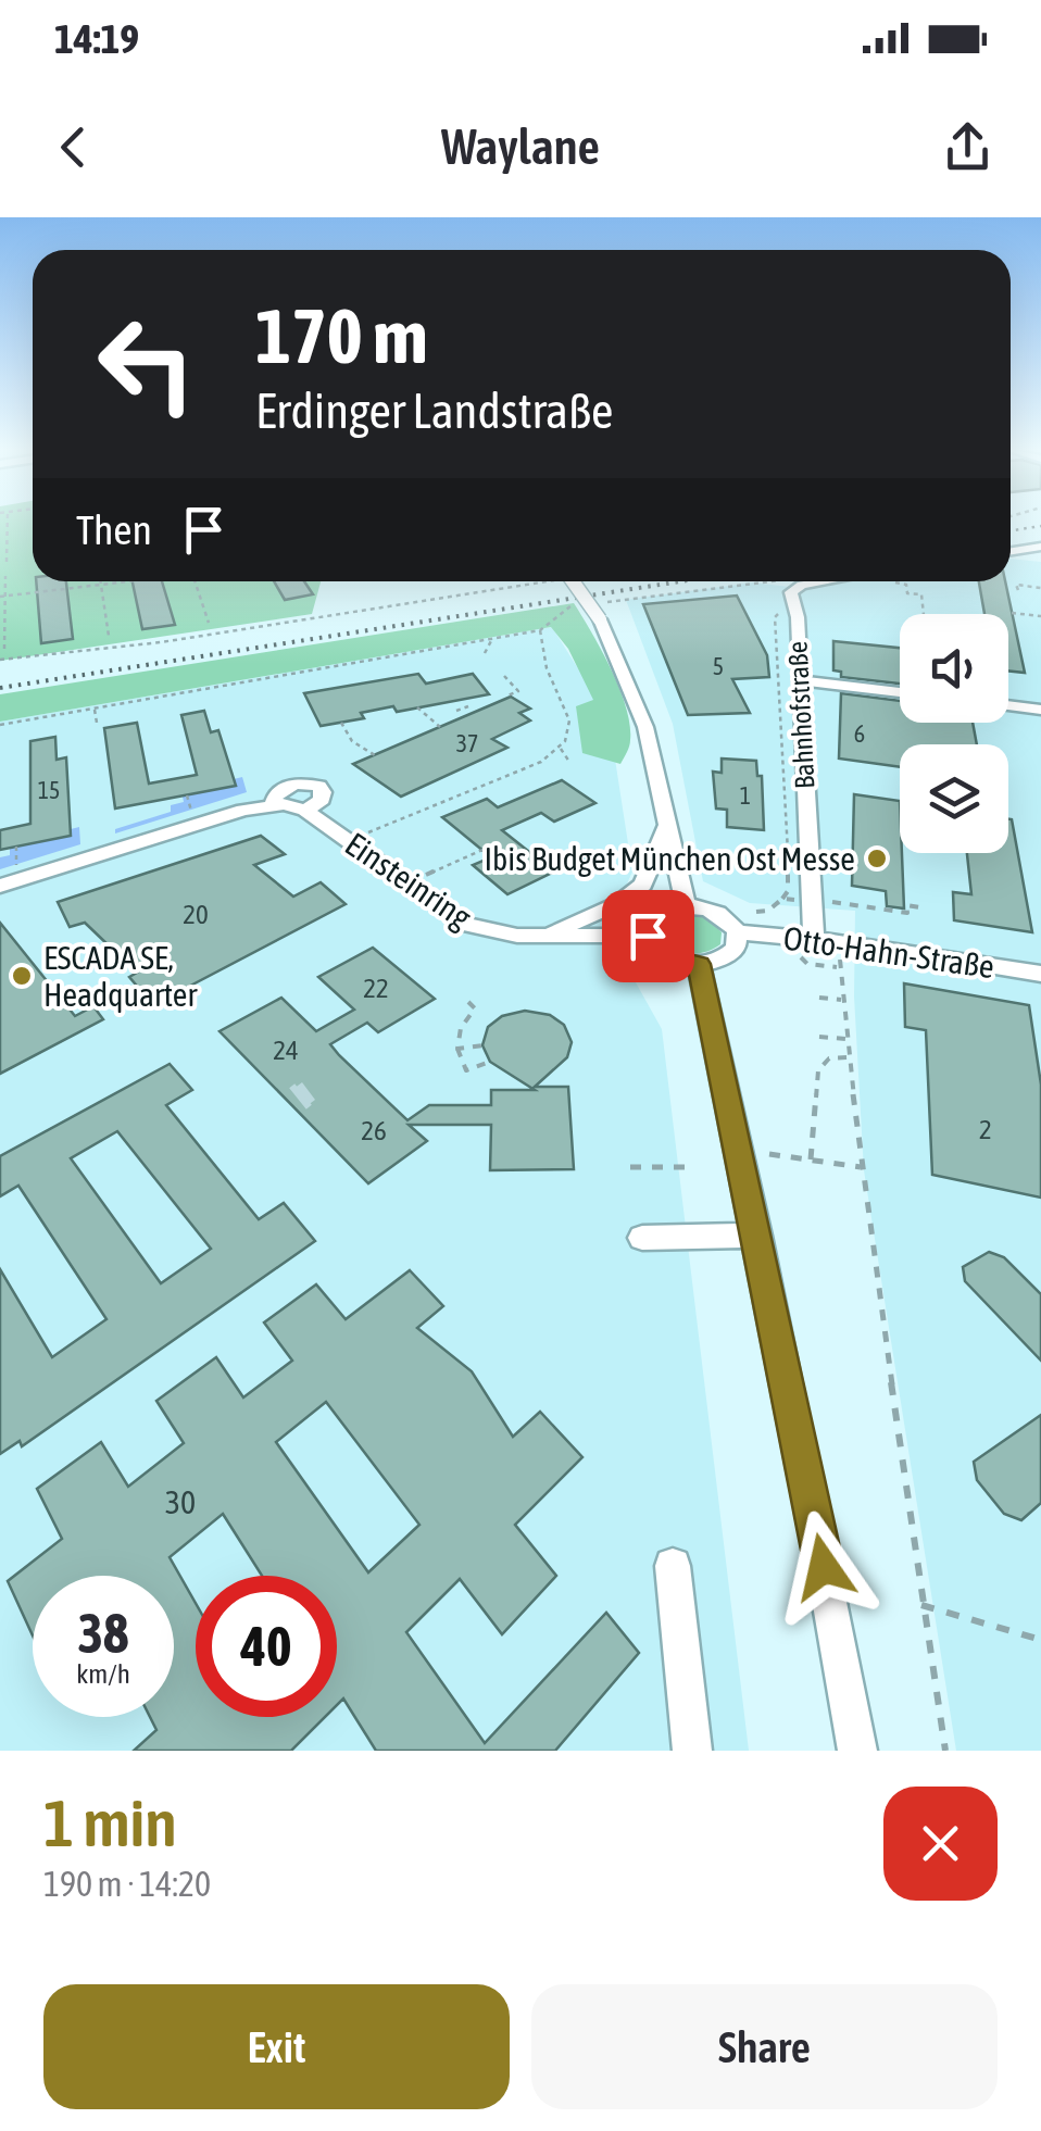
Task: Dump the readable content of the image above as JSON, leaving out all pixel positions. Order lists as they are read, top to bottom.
{
  "streets": {
    "street": ["Bahnhofstraße", "Einsteinring", "Otto-Hahn-Straße"]
  },
  "crossings": [
    ["Bahnhofstraße", "Otto-Hahn-Straße"],
    ["Einsteinring", "Otto-Hahn-Straße"]
  ],
  "places": ["Ibis Budget München Ost Messe", "ESCADA SE, Headquarter"],
  "house_numbers": [
    "5",
    "6",
    "37",
    "15",
    "1",
    "20",
    "22",
    "24",
    "2",
    "26",
    "30"
  ],
  "page": {
    "status": "14:19",
    "header": "Waylane",
    "turn": ["170 m", "Erdinger Landstraße"],
    "then": "Then",
    "speed": "38 km/h",
    "limit": "40",
    "heading": ["1 min", "190 m · 14:20"],
    "buttons": ["Exit", "Share"]
  }
}
